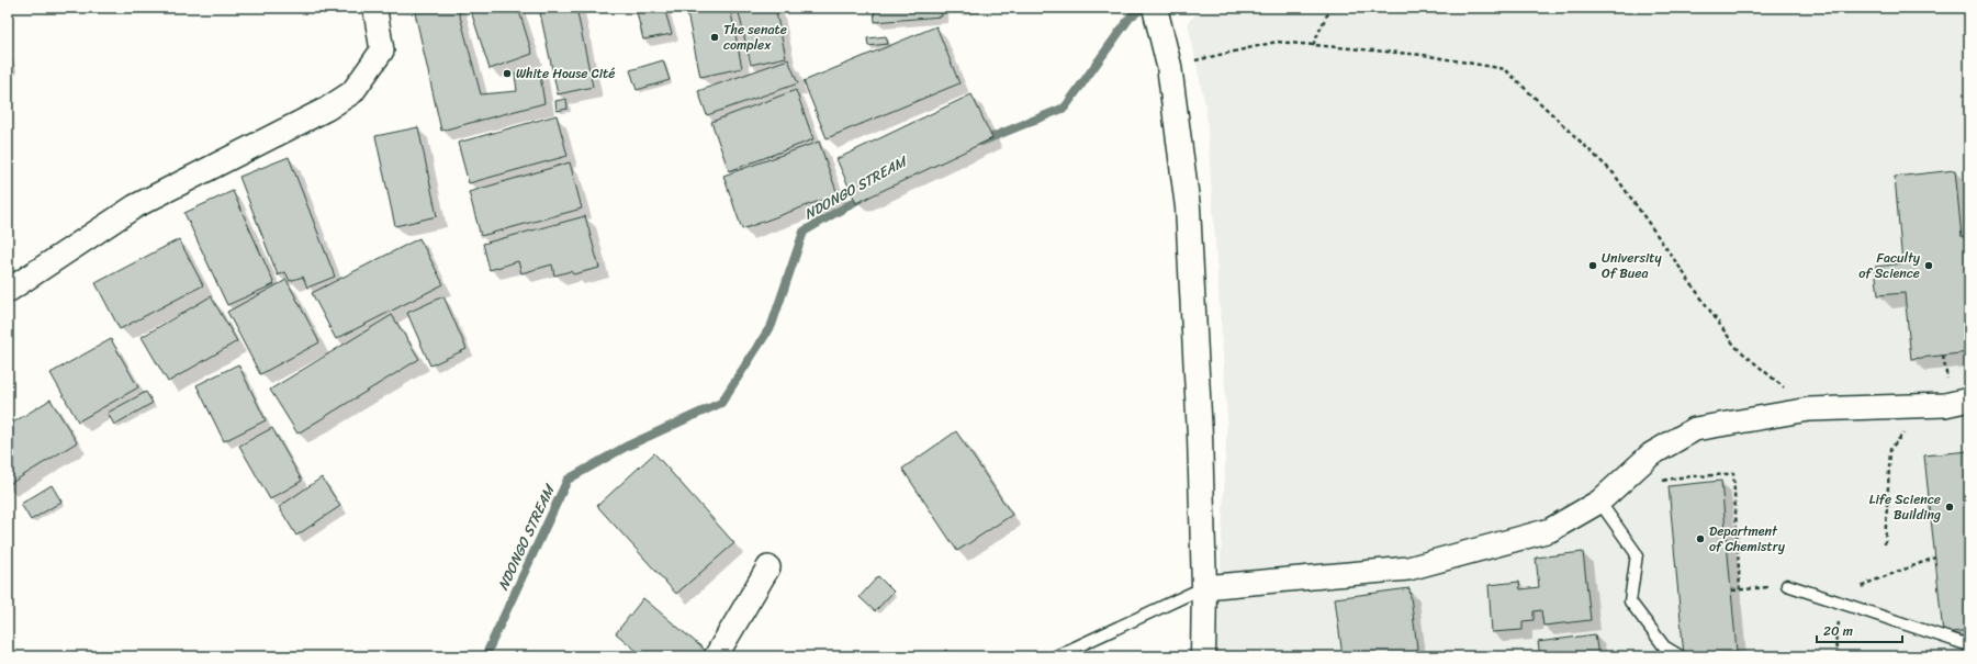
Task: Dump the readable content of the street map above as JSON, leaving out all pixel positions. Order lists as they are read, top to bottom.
{
  "water": ["NDONGO STREAM"],
  "places": [
    "The senate complex",
    "White House Cité",
    "University Of Buea",
    "Faculty of Science",
    "Life Science Building",
    "Department of Chemistry"
  ],
  "scale_bar": "20 m"
}
